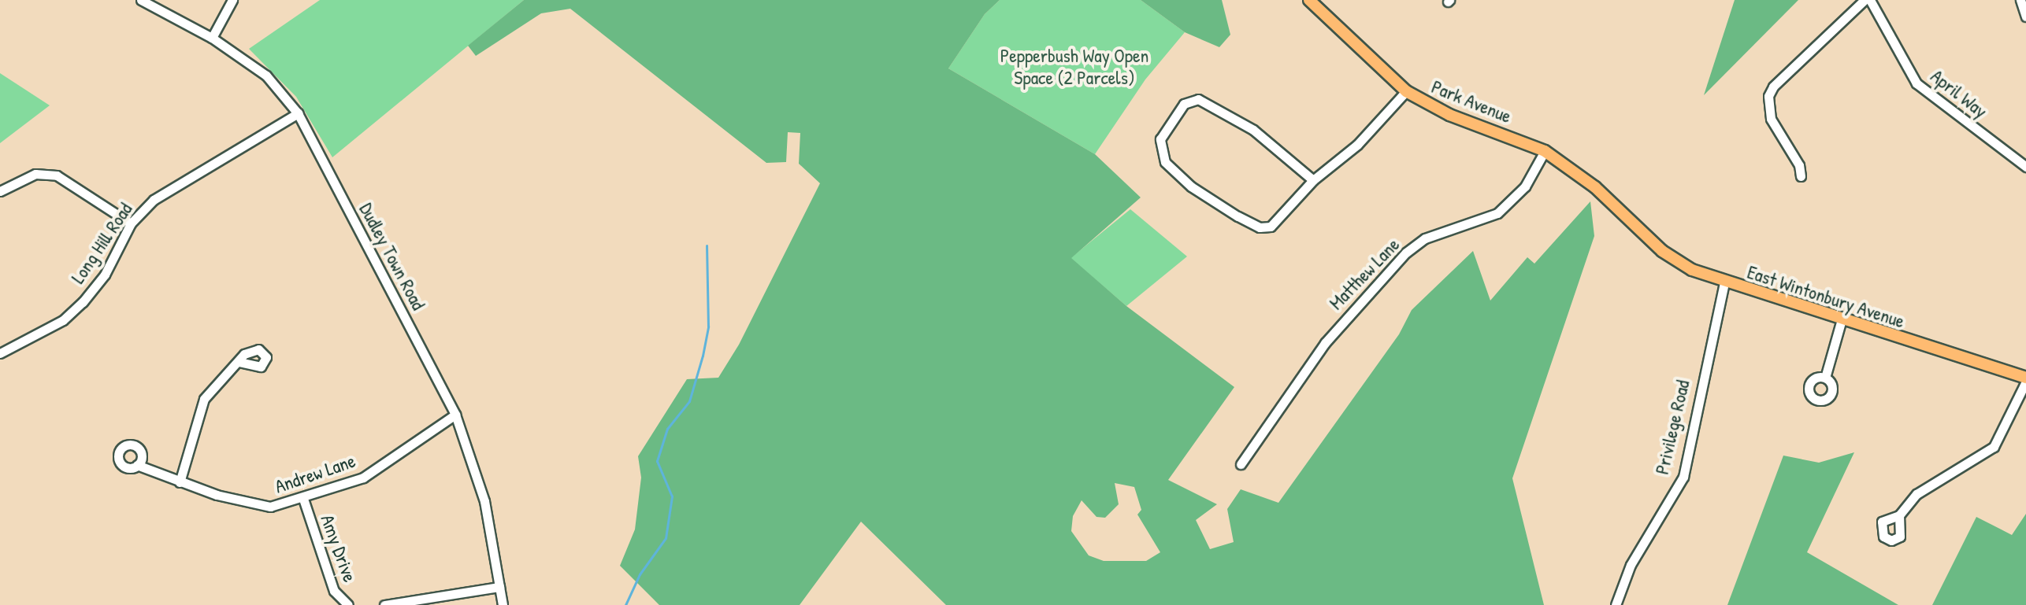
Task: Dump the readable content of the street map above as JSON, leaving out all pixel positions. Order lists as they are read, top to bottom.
{
  "streets": {
    "main road": ["Park Avenue", "East Wintonbury Avenue"],
    "street": [
      "April Way",
      "Long Hill Road",
      "Dudley Town Road",
      "Matthew Lane",
      "Privilege Road",
      "Andrew Lane",
      "Amy Drive"
    ]
  },
  "crossings": [
    ["Park Avenue", "Matthew Lane"],
    ["Park Avenue", "East Wintonbury Avenue"],
    ["Long Hill Road", "Dudley Town Road"],
    ["Dudley Town Road", "Andrew Lane"],
    ["East Wintonbury Avenue", "Privilege Road"],
    ["Andrew Lane", "Amy Drive"]
  ],
  "parks": ["Pepperbush Way Open Space (2 Parcels)"]
}
